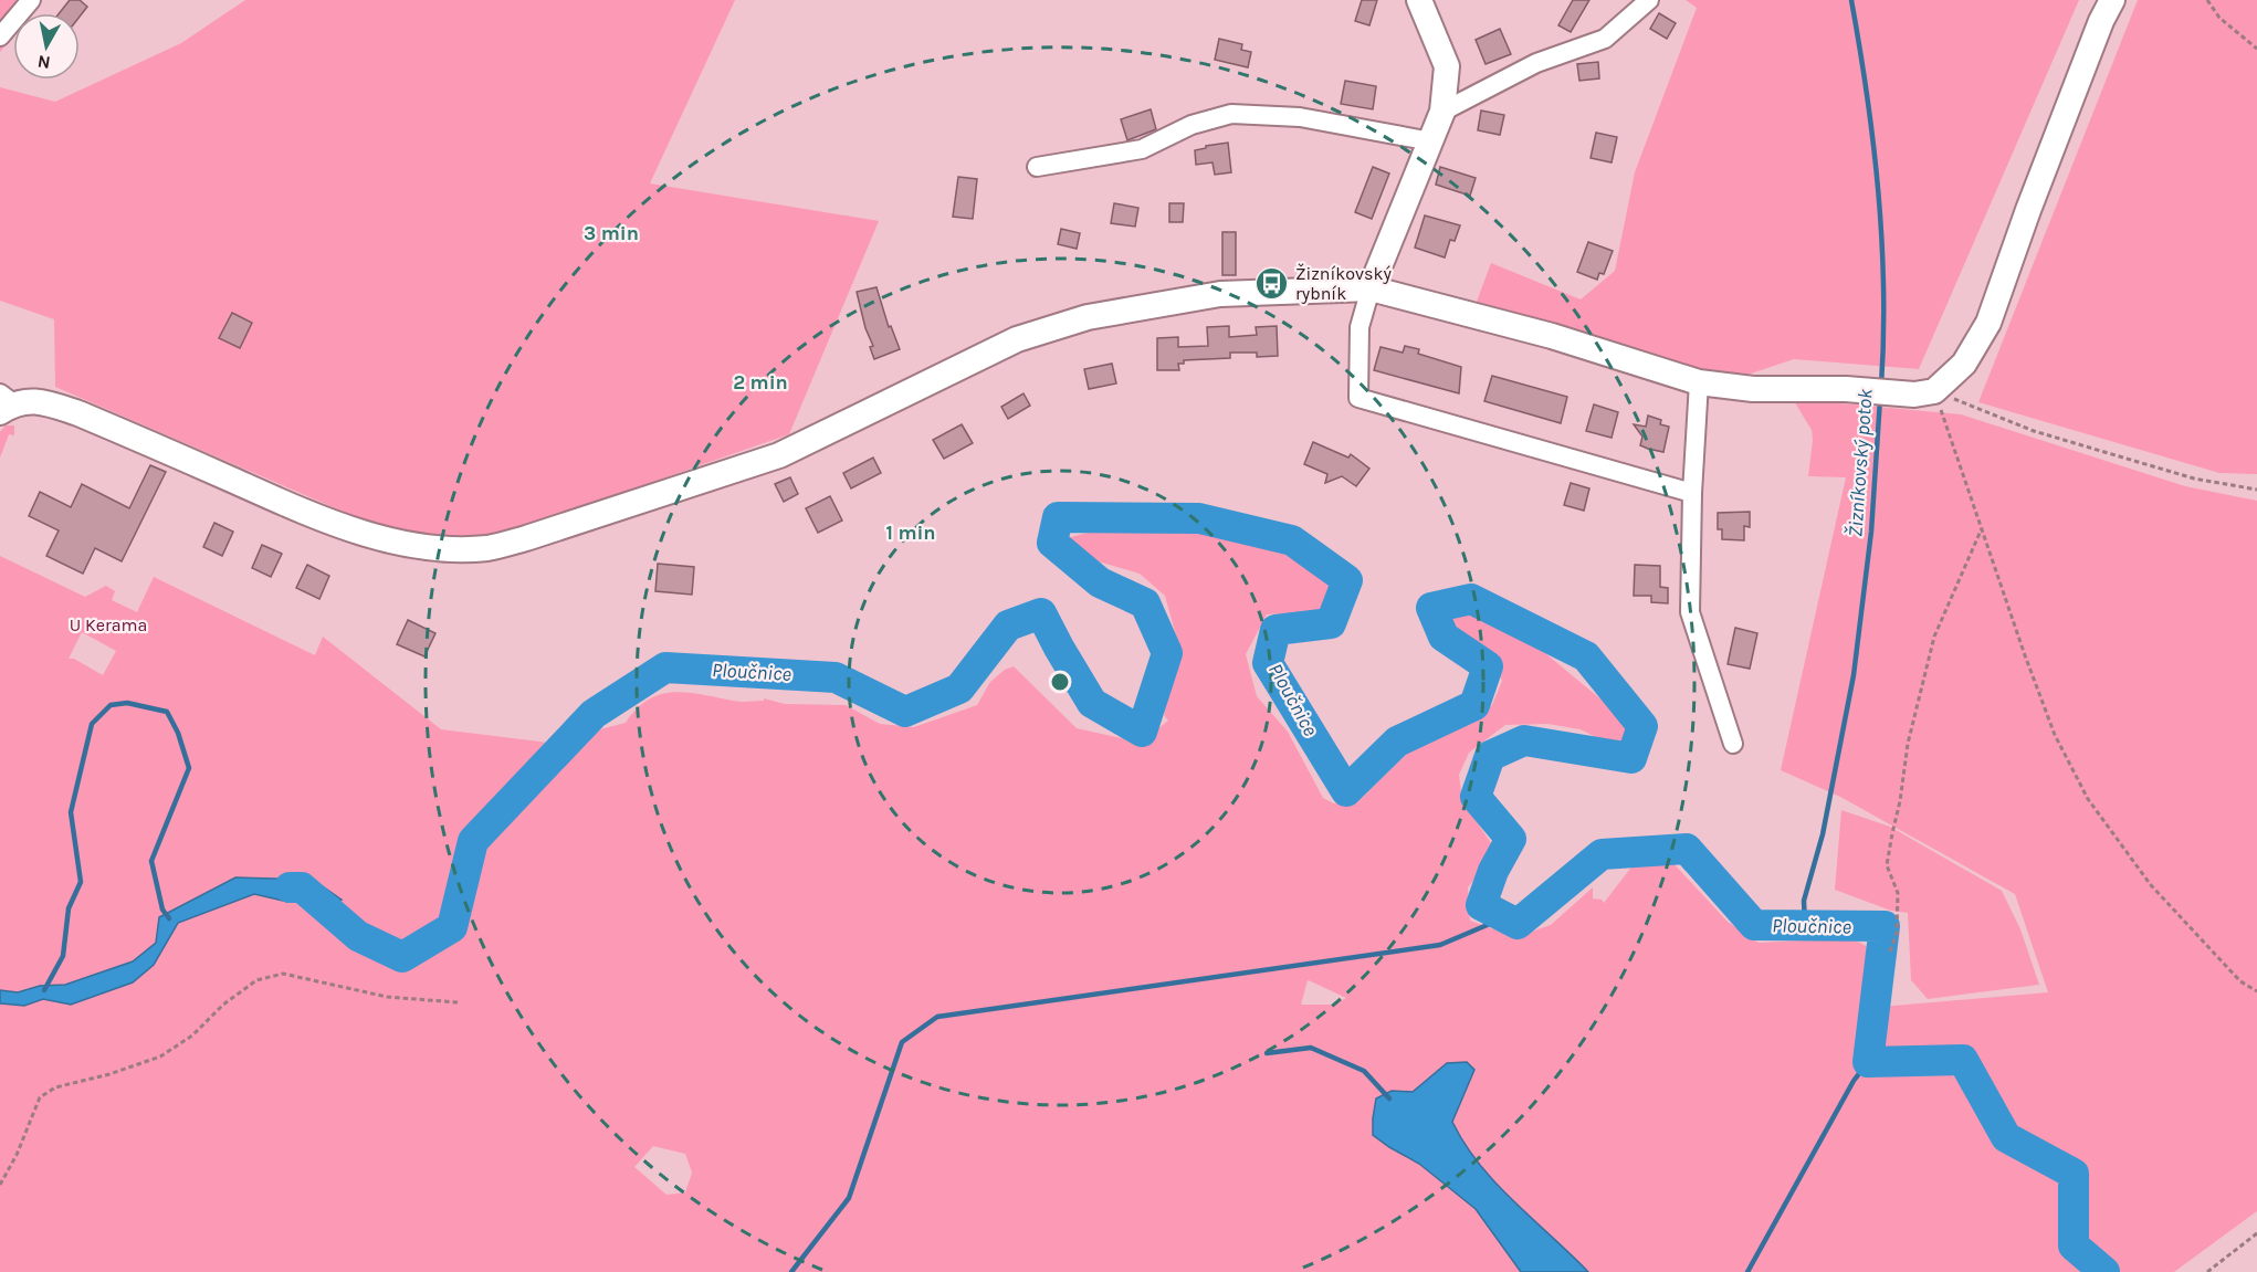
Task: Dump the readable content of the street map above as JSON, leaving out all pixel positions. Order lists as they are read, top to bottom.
{
  "water": ["Žizníkovský potok", "Ploučnice"],
  "parks": ["U Kerama"],
  "places": {
    "bus stop": ["Žizníkovský rybník"]
  },
  "north": "bottom",
  "rings": ["3 min", "2 min", "1 min"]
}
